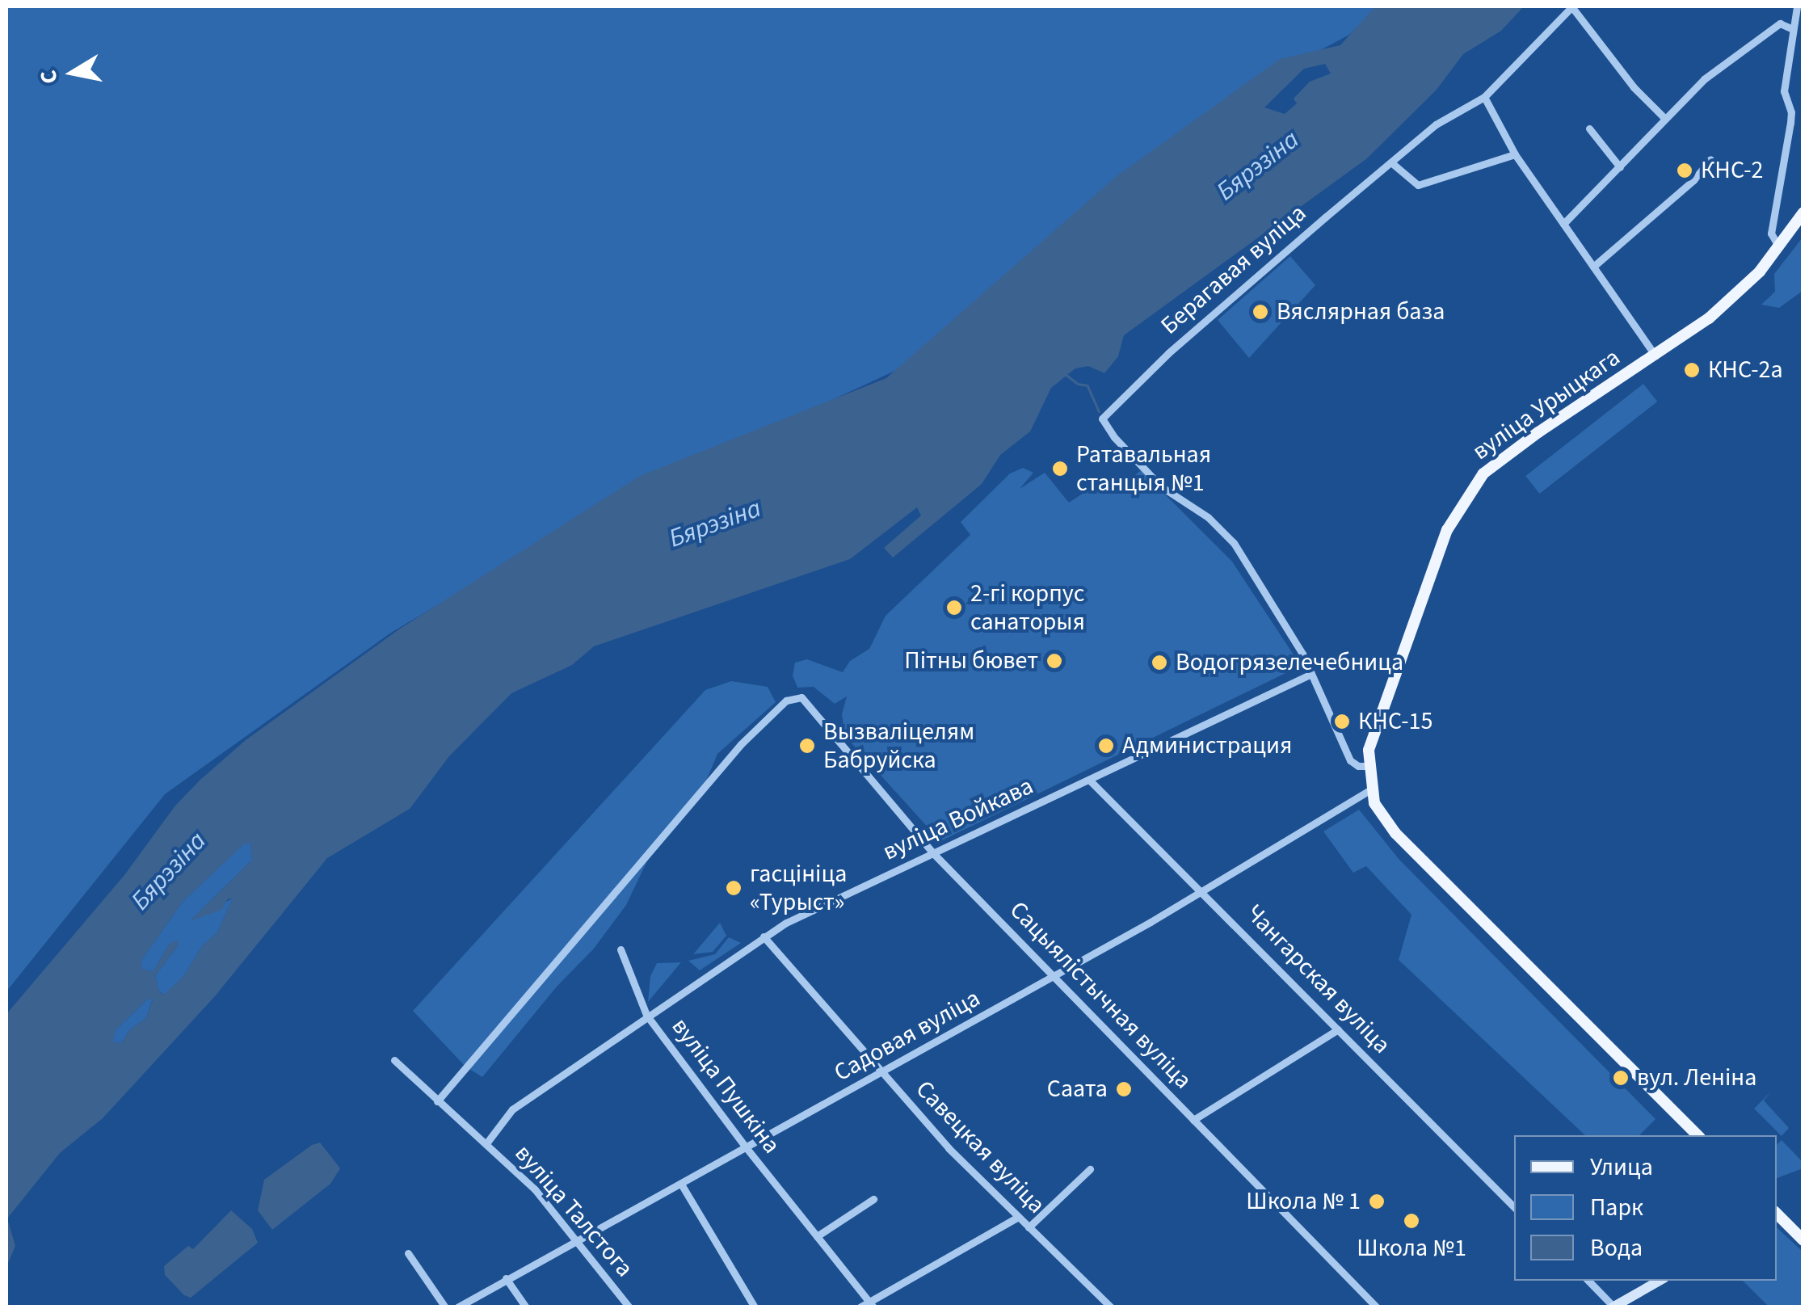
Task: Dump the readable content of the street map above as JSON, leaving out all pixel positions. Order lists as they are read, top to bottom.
{
  "streets": {
    "main road": ["вуліца Урыцкага"],
    "street": [
      "Берагавая вуліца",
      "вуліца Войкава",
      "Чангарская вуліца",
      "Сацыялістычная вуліца",
      "Садовая вуліца",
      "вуліца Пушкіна",
      "Савецкая вуліца",
      "вуліца Талстога"
    ]
  },
  "crossings": [
    ["Берагавая вуліца", "вуліца Войкава"],
    ["вуліца Урыцкага", "Садовая вуліца"],
    ["вуліца Войкава", "Чангарская вуліца"],
    ["вуліца Войкава", "Сацыялістычная вуліца"],
    ["вуліца Войкава", "вуліца Пушкіна"],
    ["вуліца Войкава", "Савецкая вуліца"],
    ["вуліца Войкава", "вуліца Талстога"],
    ["Чангарская вуліца", "Садовая вуліца"],
    ["Сацыялістычная вуліца", "Садовая вуліца"],
    ["Сацыялістычная вуліца", "вуліца Талстога"],
    ["Садовая вуліца", "вуліца Пушкіна"],
    ["Садовая вуліца", "Савецкая вуліца"],
    ["Садовая вуліца", "вуліца Талстога"]
  ],
  "water": ["Бярэзіна"],
  "places": [
    "КНС-2",
    "Вяслярная база",
    "КНС-2а",
    "Ратавальная станцыя №1",
    "2-гі корпус санаторыя",
    "Пітны бювет",
    "Водогрязелечебница",
    "КНС-15",
    "Вызваліцелям Бабруйска",
    "Администрация",
    "гасцініца «Турыст»",
    "вул. Леніна",
    "Саата",
    "Школа № 1",
    "Школа №1"
  ],
  "legend": ["Улица", "Парк", "Вода"],
  "north": "left"
}
